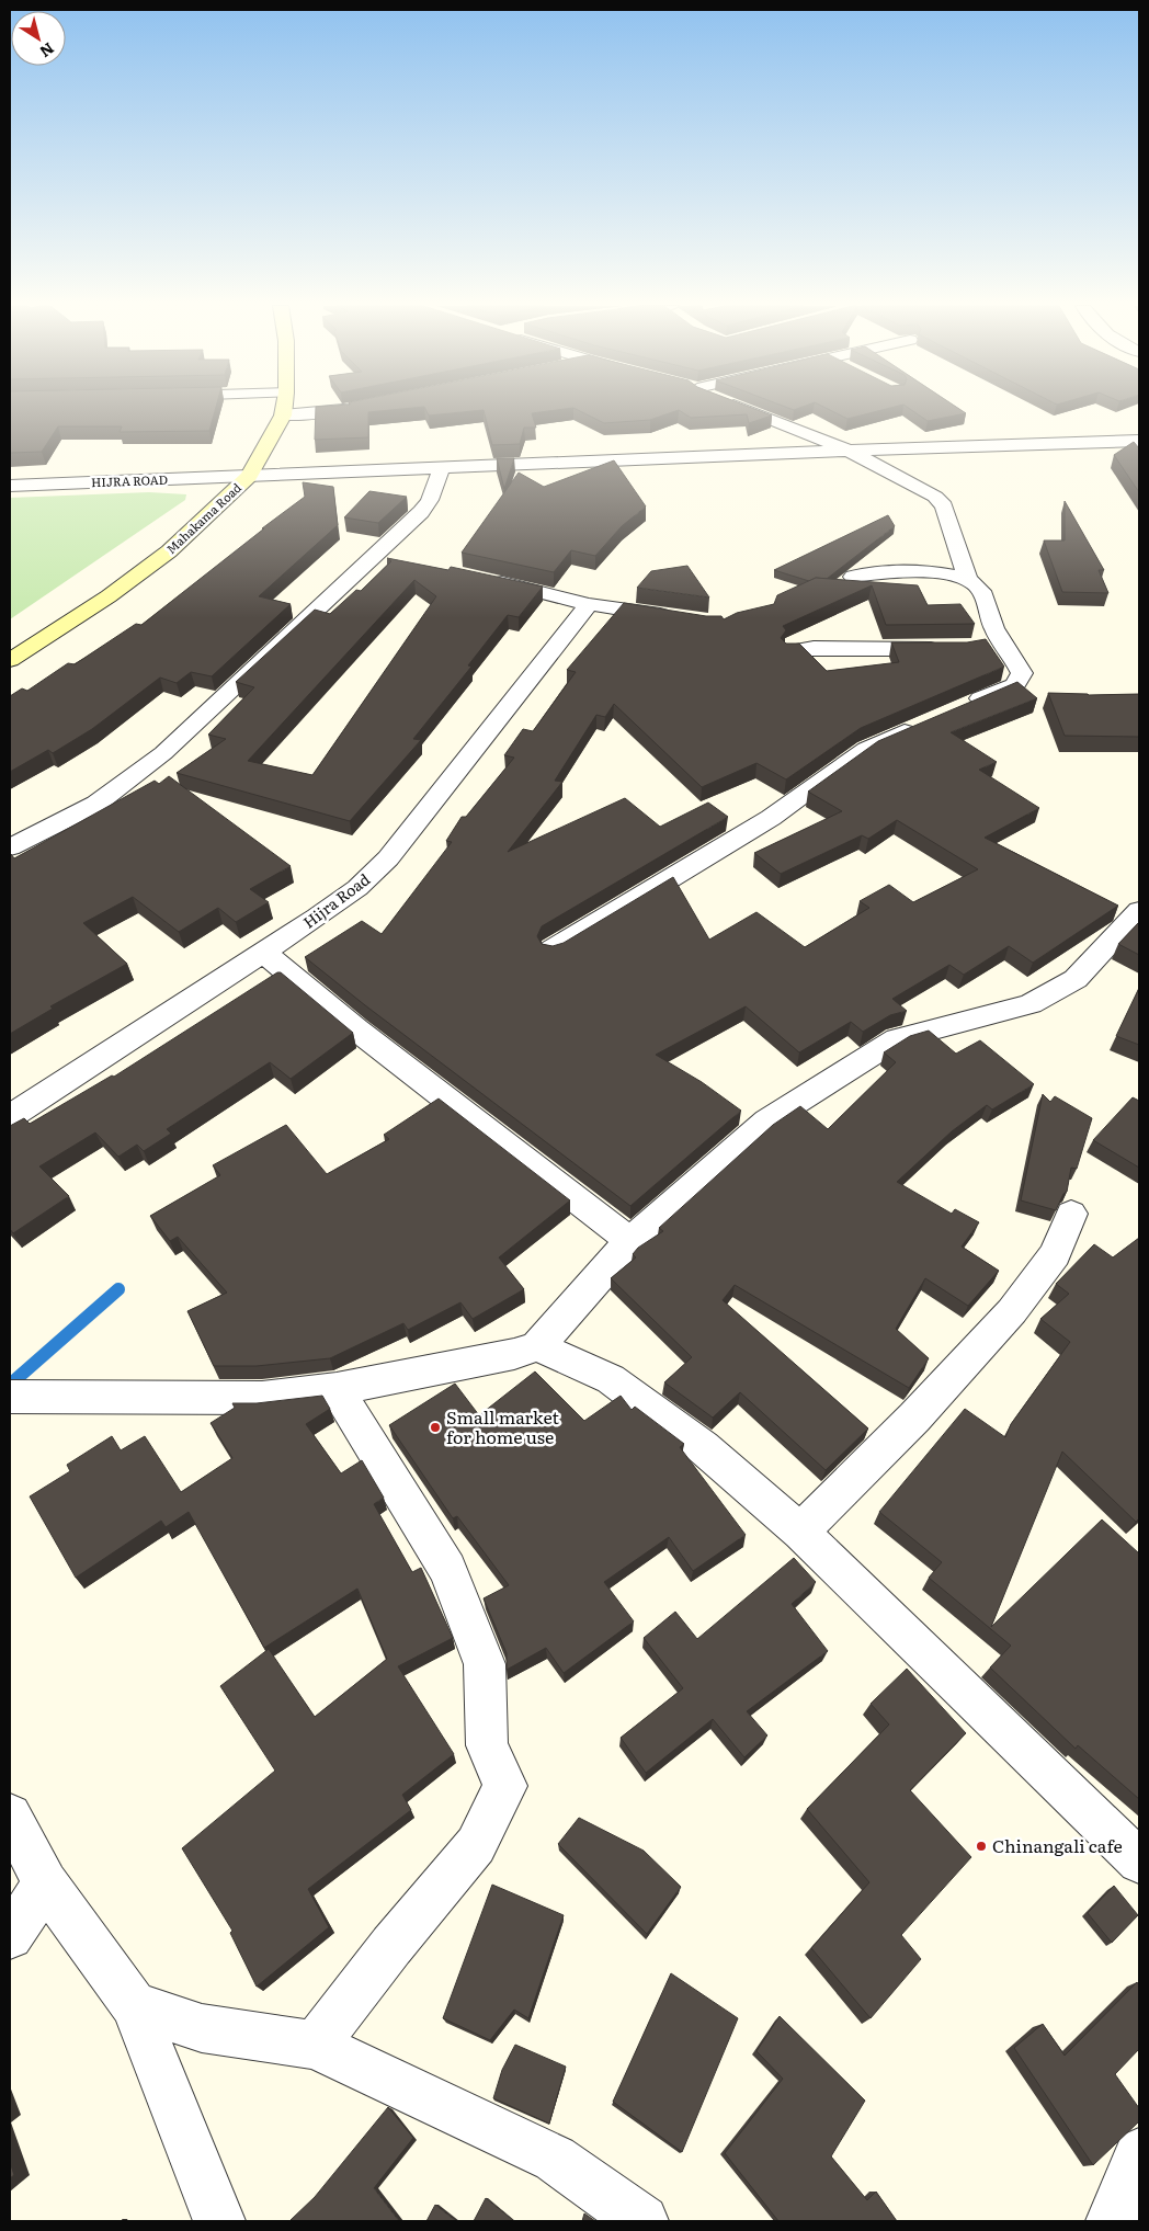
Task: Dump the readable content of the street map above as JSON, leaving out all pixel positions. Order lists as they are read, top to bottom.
{
  "streets": {
    "street": ["HIJRA ROAD", "Mahakama Road", "Hijra Road"]
  },
  "crossings": [
    ["HIJRA ROAD", "Mahakama Road"]
  ],
  "places": ["Small market for home use", "Chinangali cafe"],
  "north": "bottom right"
}
